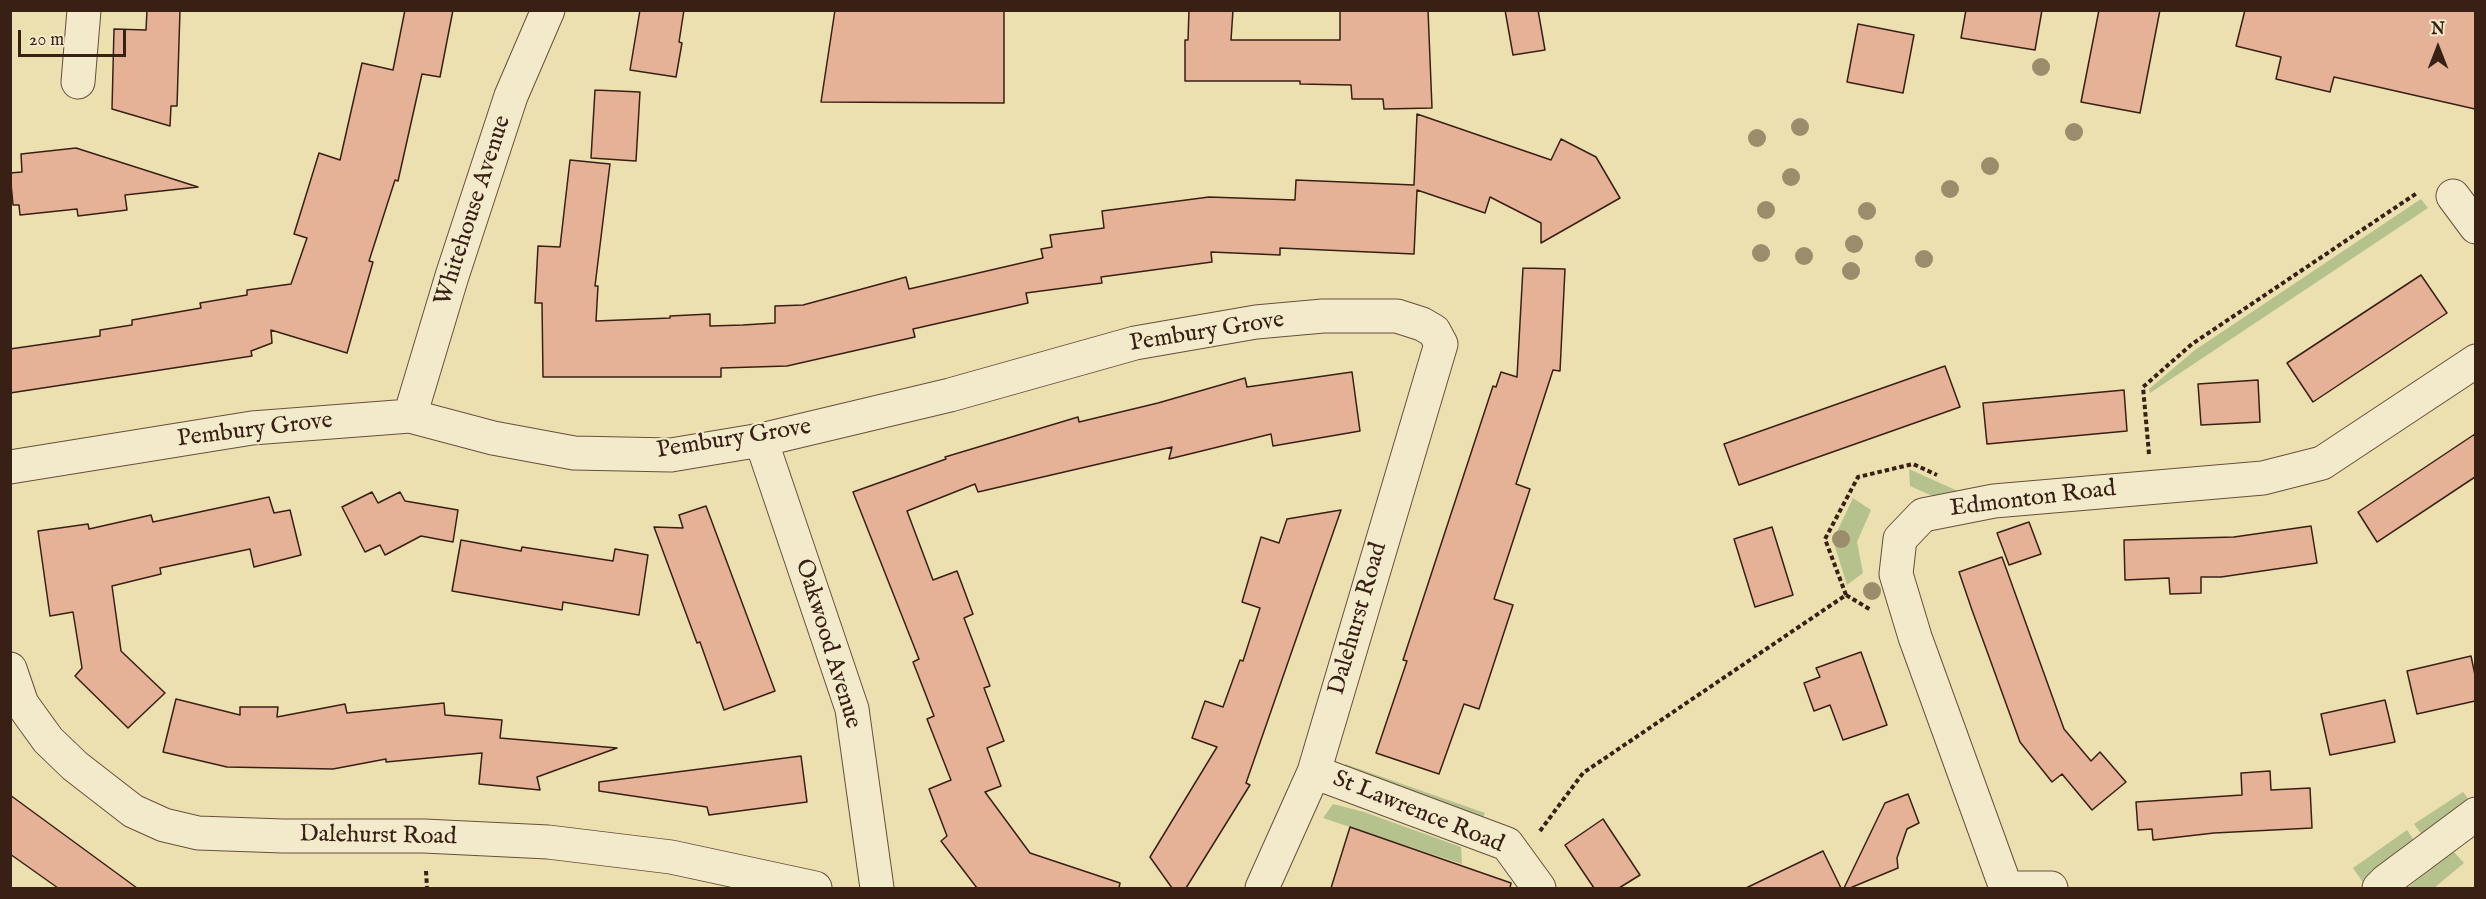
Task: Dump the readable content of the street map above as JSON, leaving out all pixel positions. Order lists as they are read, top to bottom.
{
  "streets": {
    "street": [
      "Whitehouse Avenue",
      "Pembury Grove",
      "Edmonton Road",
      "Dalehurst Road",
      "Oakwood Avenue",
      "St Lawrence Road"
    ]
  },
  "crossings": [
    ["Whitehouse Avenue", "Pembury Grove"],
    ["Pembury Grove", "Dalehurst Road"],
    ["Pembury Grove", "Oakwood Avenue"],
    ["Dalehurst Road", "St Lawrence Road"]
  ],
  "scale_bar": "20 m",
  "north": "top"
}
